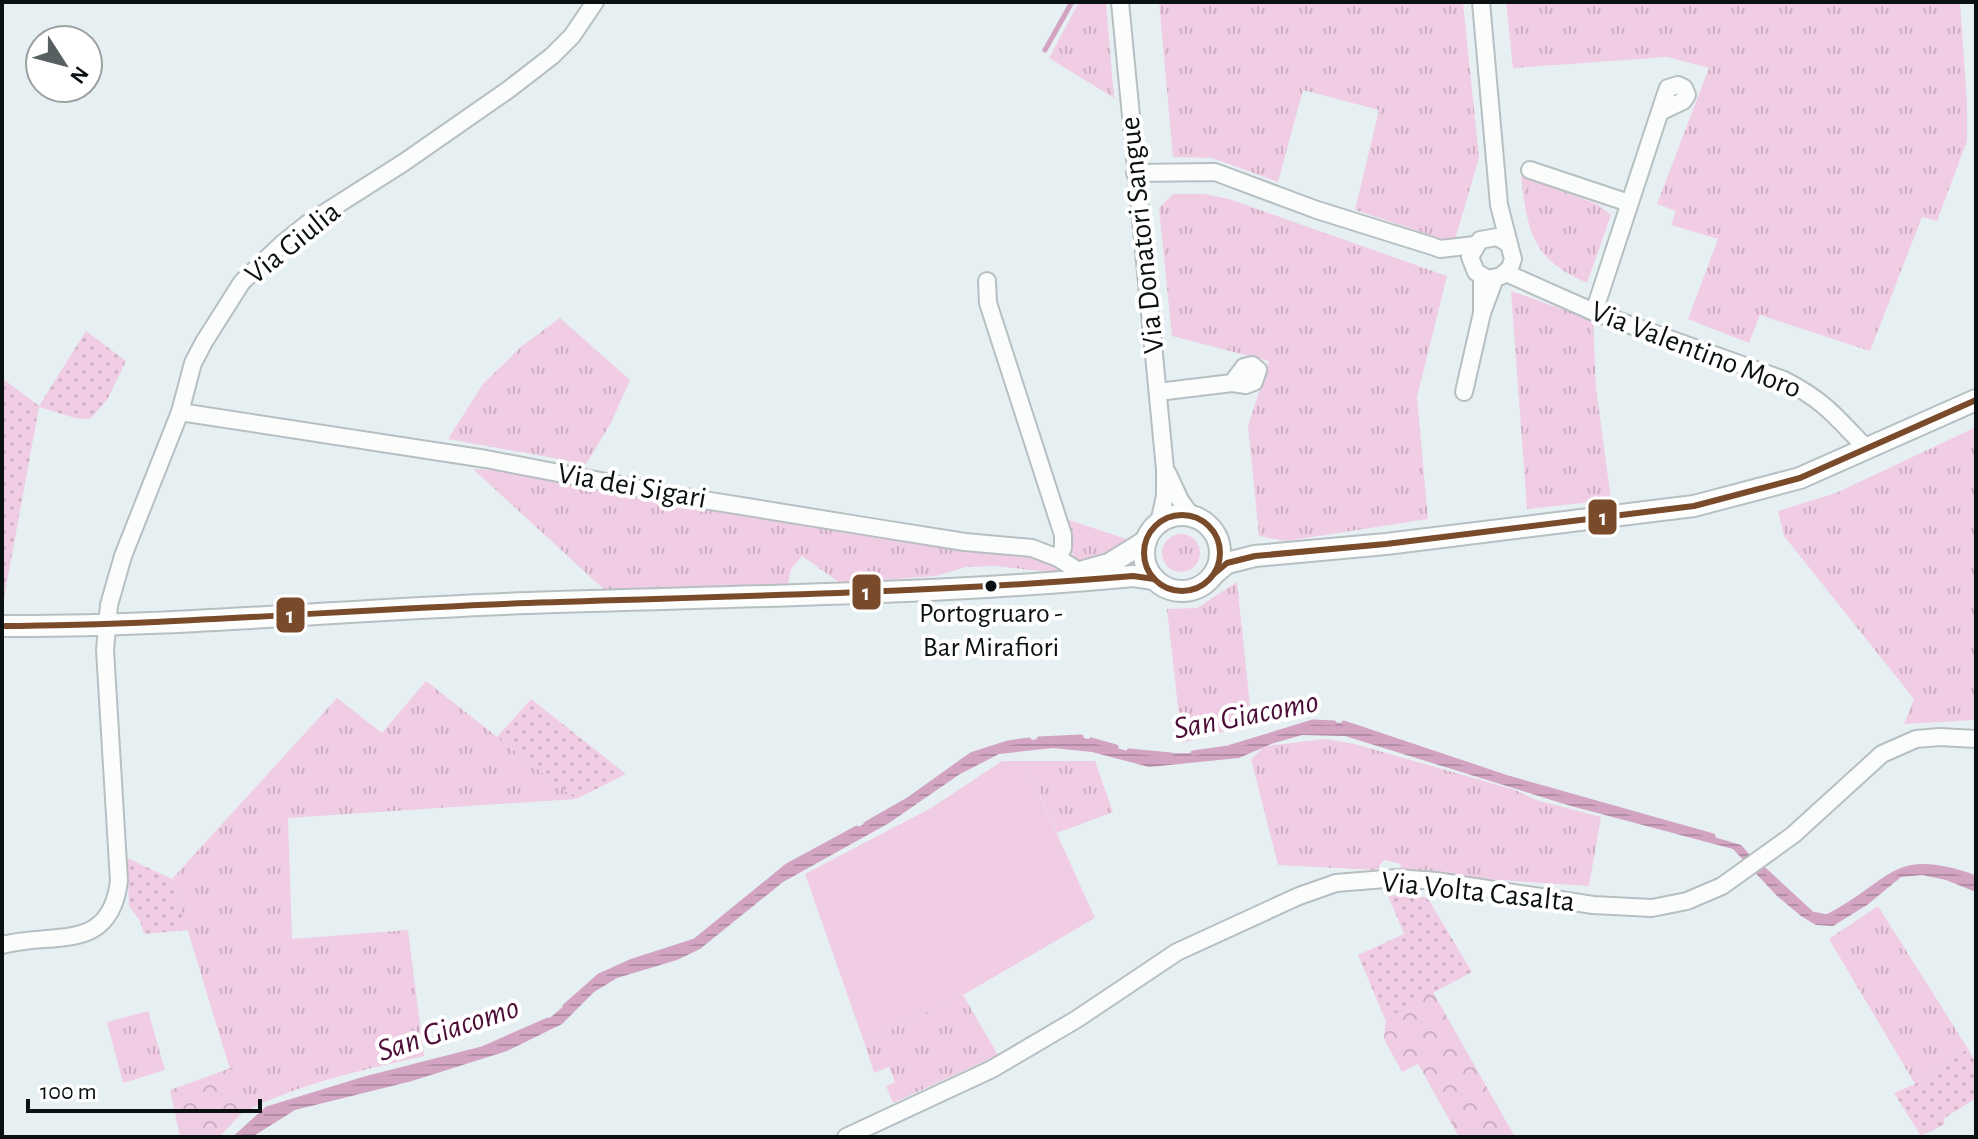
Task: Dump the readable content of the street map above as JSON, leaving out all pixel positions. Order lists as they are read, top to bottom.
{
  "streets": {
    "street": [
      "Via Donatori Sangue",
      "Via Giulia",
      "Via Valentino Moro",
      "Via dei Sigari",
      "Via Volta Casalta"
    ]
  },
  "crossings": [
    ["Via Donatori Sangue", "Via Valentino Moro"],
    ["Via Giulia", "Via dei Sigari"]
  ],
  "water": ["San Giacomo"],
  "places": ["Portogruaro - Bar Mirafiori"],
  "lines": ["transit line 1"],
  "scale_bar": "100 m",
  "north": "bottom right"
}
